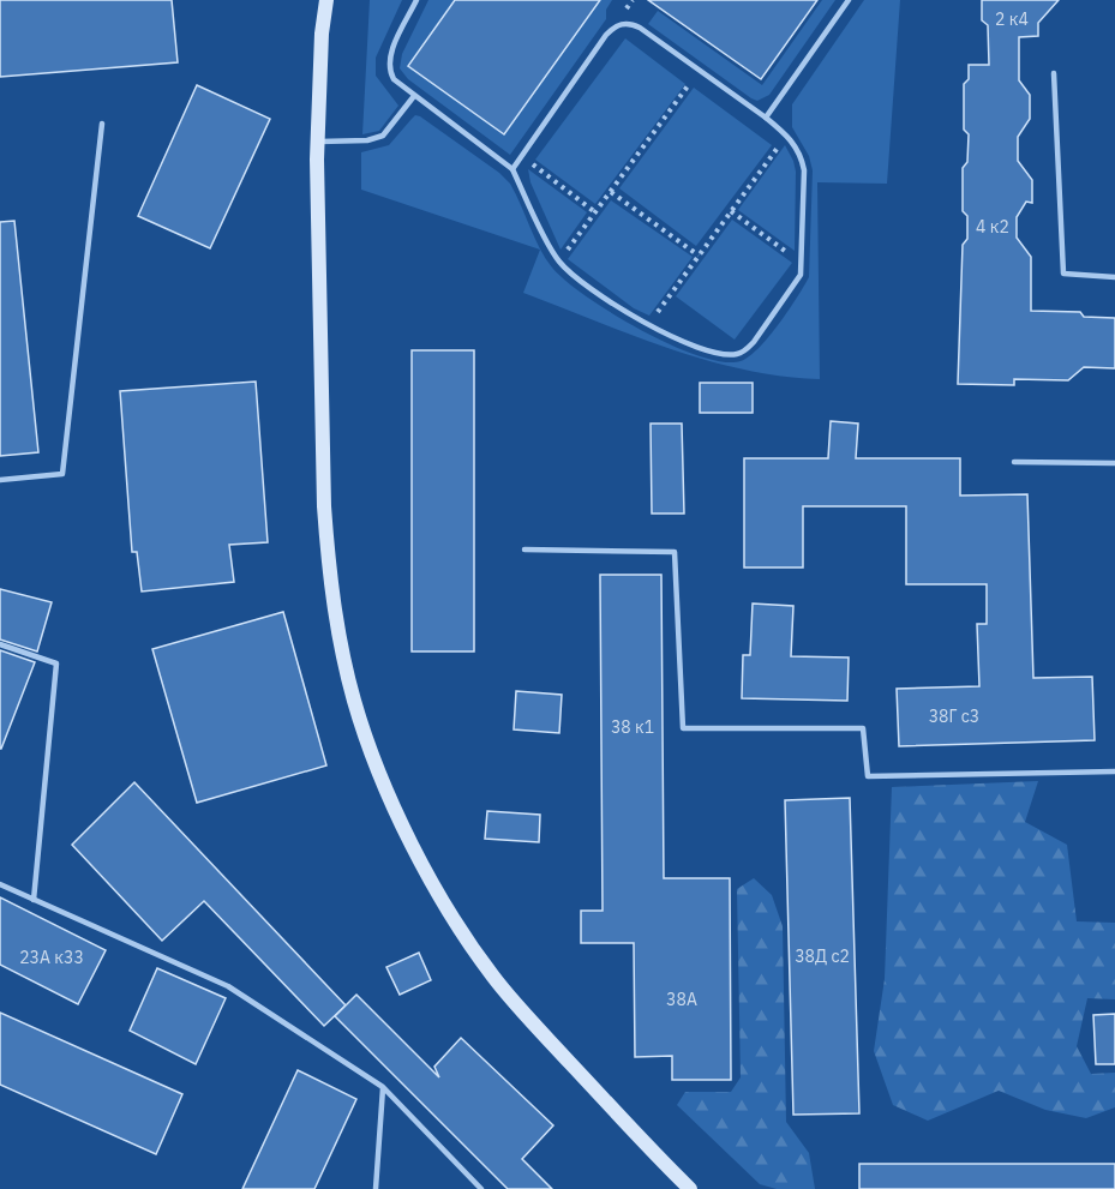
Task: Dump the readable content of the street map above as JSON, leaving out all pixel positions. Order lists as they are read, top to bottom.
{
  "house_numbers": [
    "2 к4",
    "4 к2",
    "38Г с3",
    "38 к1",
    "38Д с2",
    "23А к33",
    "38А"
  ]
}
